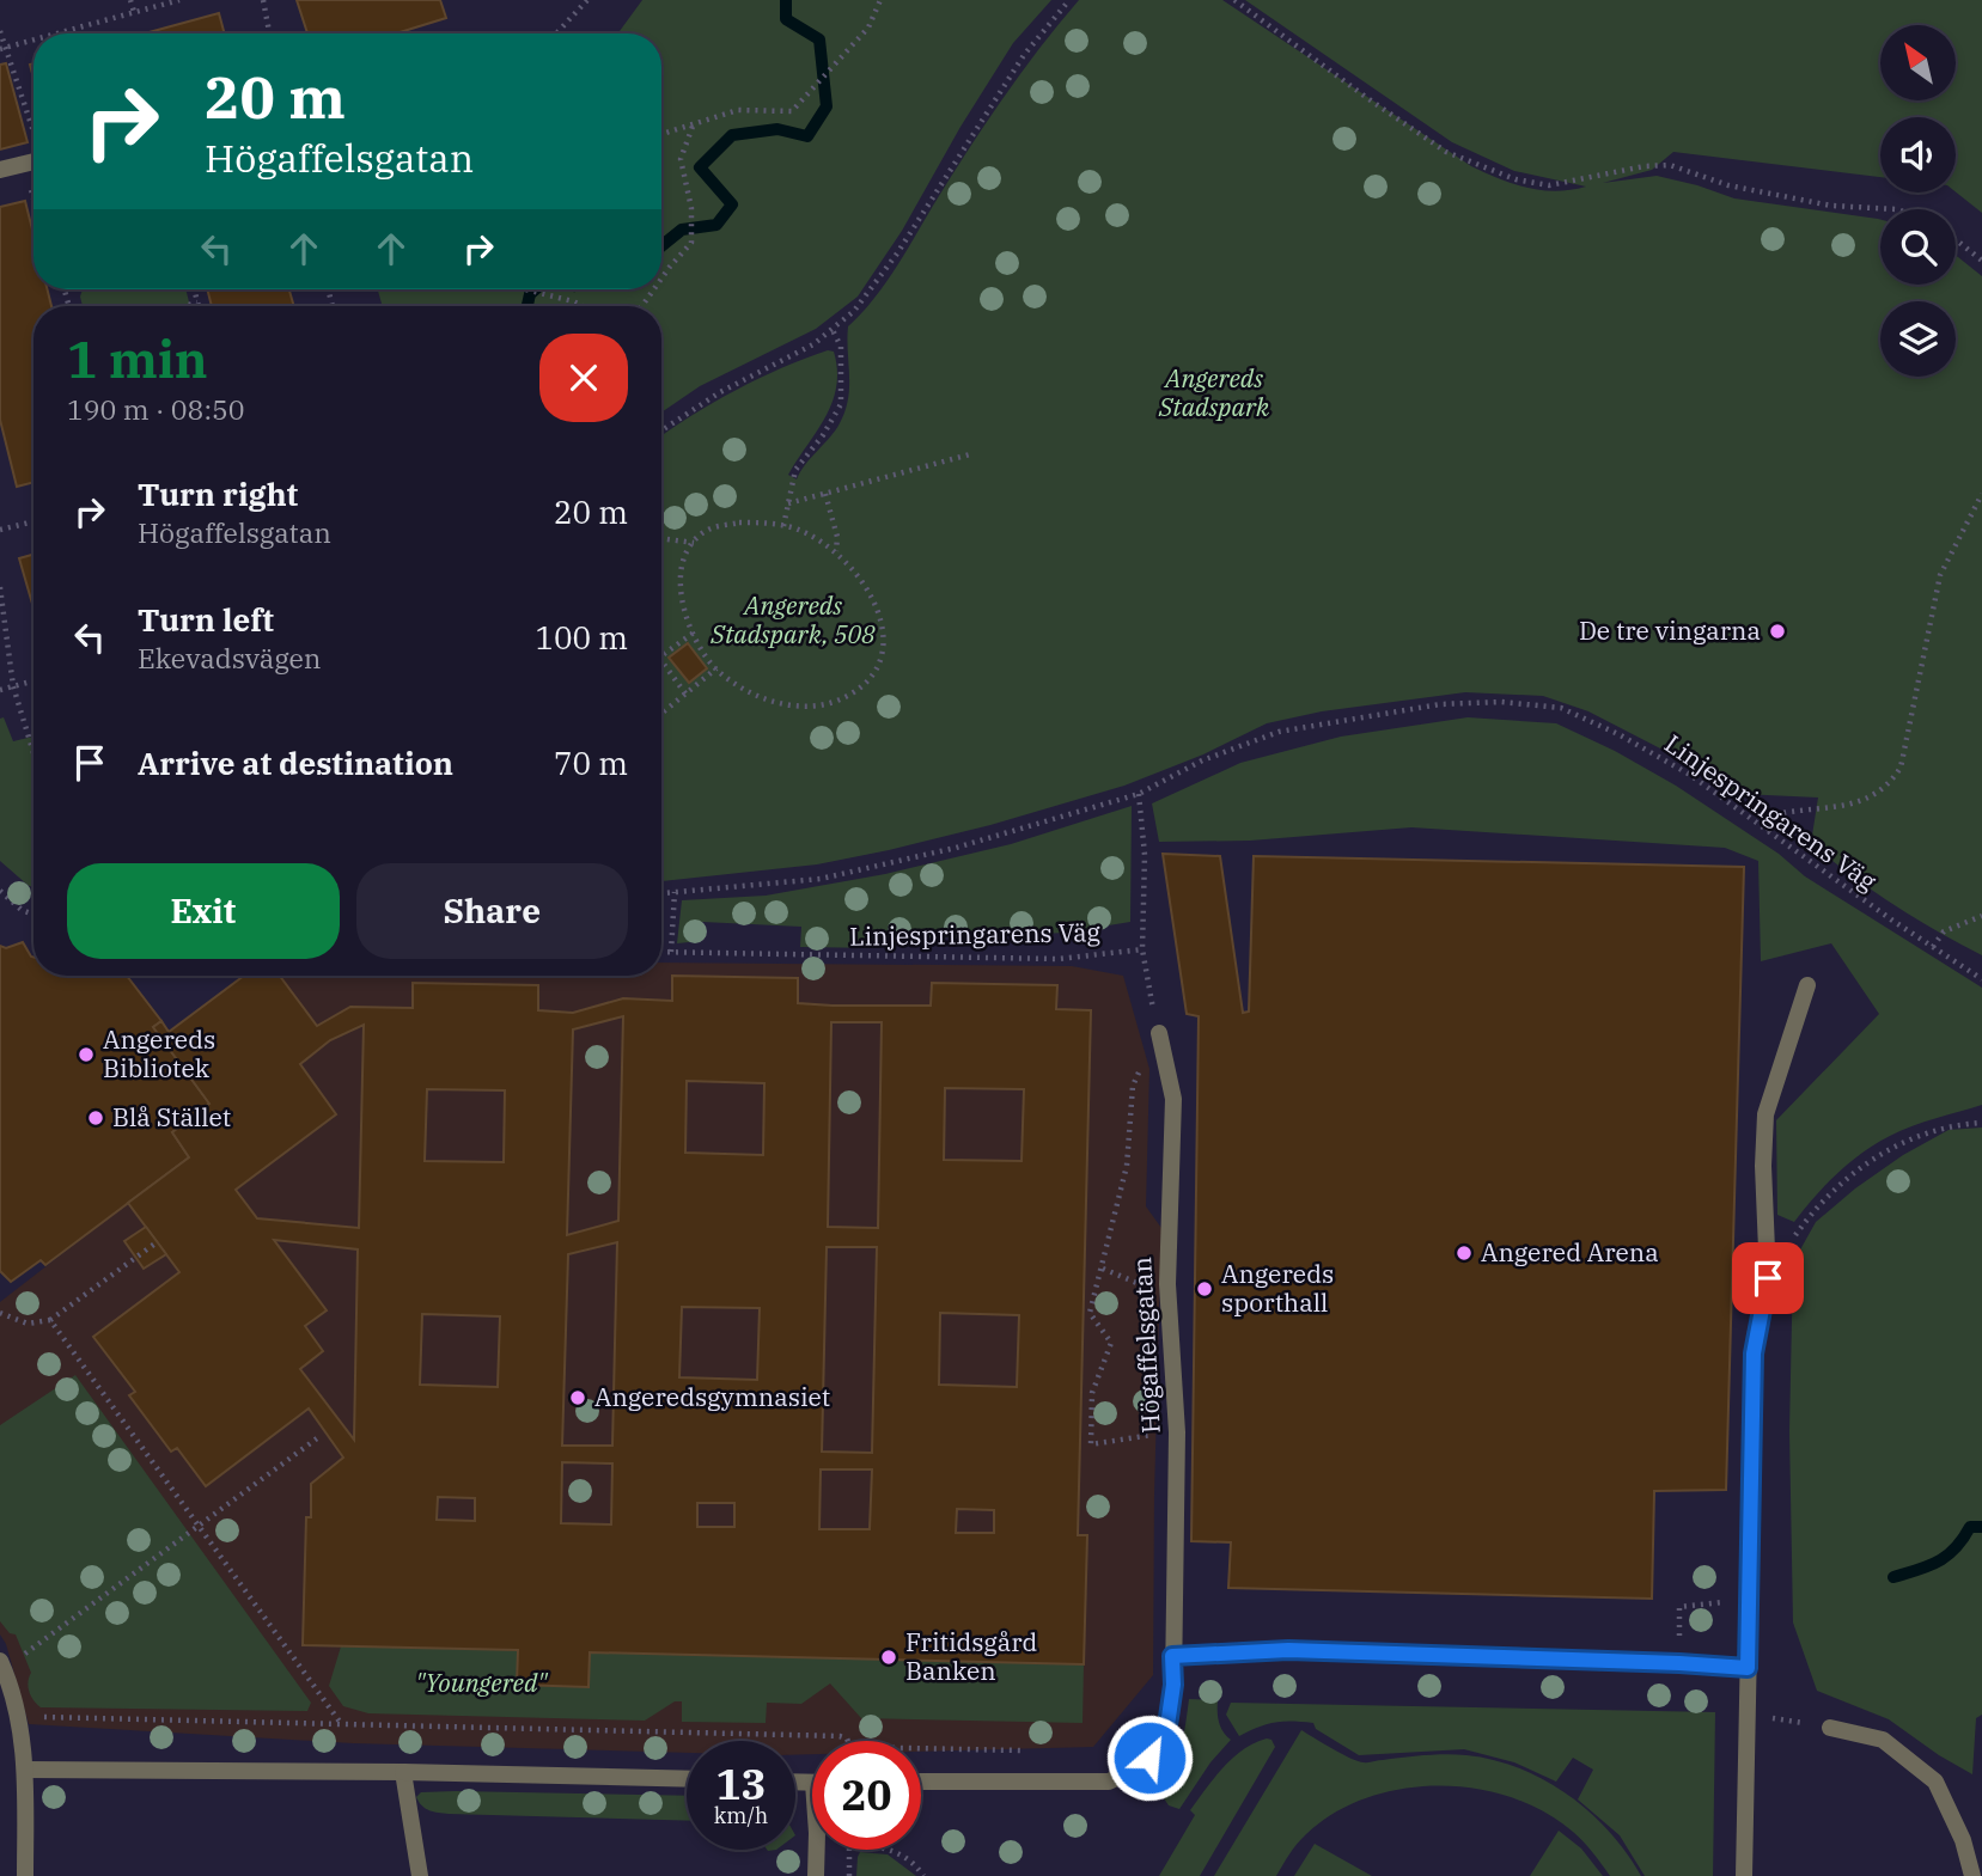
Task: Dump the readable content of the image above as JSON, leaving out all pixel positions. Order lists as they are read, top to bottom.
{
  "streets": {
    "street": ["Högaffelsgatan"],
    "path": ["Linjespringarens Väg"]
  },
  "parks": ["Angereds Stadspark", "Angereds Stadspark, 508", "\"Youngered\""],
  "places": [
    "De tre vingarna",
    "Angereds Bibliotek",
    "Blå Stället",
    "Angered Arena",
    "Angereds sporthall",
    "Angeredsgymnasiet",
    "Fritidsgård Banken"
  ],
  "north": "top left",
  "page": {
    "turn": ["20 m", "Högaffelsgatan"],
    "heading": ["1 min", "190 m · 08:50"],
    "list": [
      {
        "name": "Turn right",
        "note": "Högaffelsgatan",
        "value": "20 m"
      },
      {
        "name": "Turn left",
        "note": "Ekevadsvägen",
        "value": "100 m"
      },
      {
        "name": "Arrive at destination",
        "value": "70 m"
      }
    ],
    "buttons": ["Exit", "Share"],
    "speed": "13 km/h",
    "limit": "20"
  }
}
